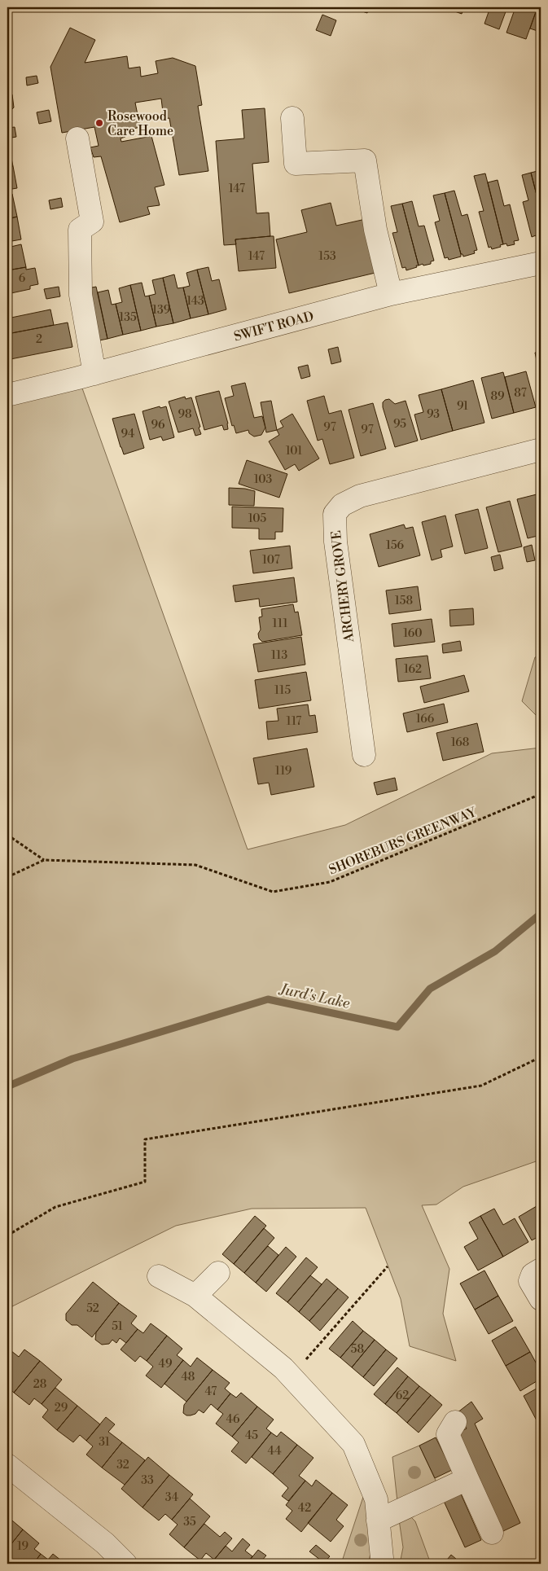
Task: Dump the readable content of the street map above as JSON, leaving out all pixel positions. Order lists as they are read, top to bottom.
{
  "streets": {
    "street": ["SWIFT ROAD", "ARCHERY GROVE"],
    "path": ["SHOREBURS GREENWAY"]
  },
  "water": ["Jurd's Lake"],
  "places": ["Rosewood Care Home"],
  "house_numbers": [
    "147",
    "147",
    "153",
    "6",
    "143",
    "139",
    "135",
    "2",
    "87",
    "89",
    "91",
    "98",
    "93",
    "95",
    "96",
    "97",
    "97",
    "94",
    "101",
    "103",
    "105",
    "156",
    "107",
    "158",
    "111",
    "160",
    "113",
    "162",
    "115",
    "166",
    "117",
    "168",
    "119",
    "52",
    "51",
    "58",
    "49",
    "48",
    "28",
    "47",
    "62",
    "29",
    "46",
    "45",
    "31",
    "44",
    "32",
    "33",
    "34",
    "42",
    "35",
    "19"
  ]
}
